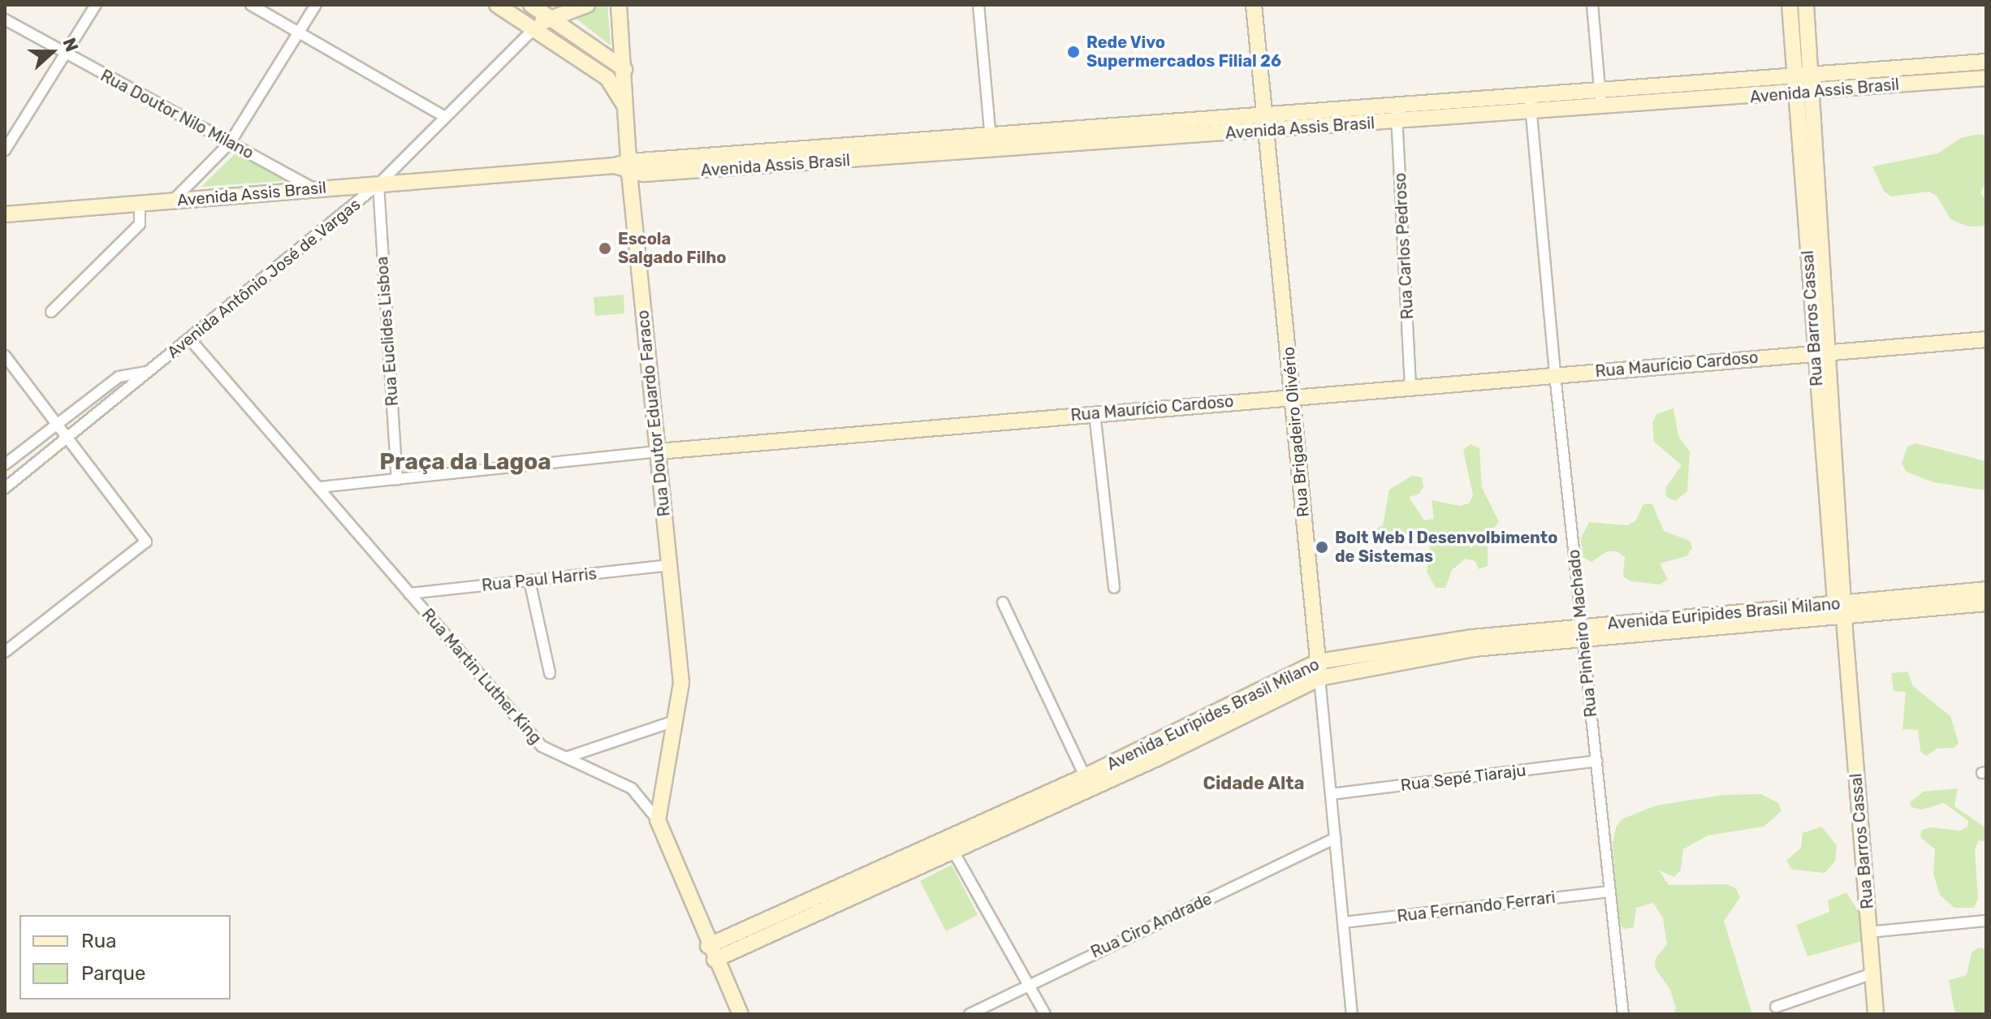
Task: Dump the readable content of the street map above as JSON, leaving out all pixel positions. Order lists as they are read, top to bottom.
{
  "streets": {
    "main road": [
      "Avenida Assis Brasil",
      "Rua Barros Cassal",
      "Rua Maurício Cardoso",
      "Rua Doutor Eduardo Faraco",
      "Rua Brigadeiro Olivério",
      "Avenida Euripides Brasil Milano",
      "Rua Martin Luther King"
    ],
    "street": [
      "Rua Doutor Nilo Milano",
      "Rua Carlos Pedroso",
      "Avenida Antônio José de Vargas",
      "Rua Euclides Lisboa",
      "Rua Paul Harris",
      "Rua Pinheiro Machado",
      "Rua Sepé Tiaraju",
      "Rua Fernando Ferrari",
      "Rua Ciro Andrade"
    ]
  },
  "crossings": [
    ["Avenida Assis Brasil", "Rua Doutor Nilo Milano"],
    ["Avenida Assis Brasil", "Rua Carlos Pedroso"],
    ["Avenida Assis Brasil", "Avenida Antônio José de Vargas"],
    ["Avenida Assis Brasil", "Rua Barros Cassal"],
    ["Avenida Assis Brasil", "Rua Euclides Lisboa"],
    ["Avenida Assis Brasil", "Rua Doutor Eduardo Faraco"],
    ["Avenida Assis Brasil", "Rua Brigadeiro Olivério"],
    ["Avenida Assis Brasil", "Rua Pinheiro Machado"],
    ["Rua Carlos Pedroso", "Rua Maurício Cardoso"],
    ["Avenida Antônio José de Vargas", "Rua Euclides Lisboa"],
    ["Avenida Antônio José de Vargas", "Rua Martin Luther King"],
    ["Rua Barros Cassal", "Rua Maurício Cardoso"],
    ["Rua Barros Cassal", "Avenida Euripides Brasil Milano"],
    ["Rua Euclides Lisboa", "Rua Maurício Cardoso"],
    ["Rua Maurício Cardoso", "Rua Doutor Eduardo Faraco"],
    ["Rua Maurício Cardoso", "Rua Brigadeiro Olivério"],
    ["Rua Maurício Cardoso", "Rua Pinheiro Machado"],
    ["Rua Maurício Cardoso", "Rua Martin Luther King"],
    ["Rua Doutor Eduardo Faraco", "Rua Paul Harris"],
    ["Rua Doutor Eduardo Faraco", "Rua Martin Luther King"],
    ["Rua Brigadeiro Olivério", "Avenida Euripides Brasil Milano"],
    ["Rua Brigadeiro Olivério", "Rua Sepé Tiaraju"],
    ["Rua Brigadeiro Olivério", "Rua Fernando Ferrari"],
    ["Rua Brigadeiro Olivério", "Rua Ciro Andrade"],
    ["Rua Paul Harris", "Rua Martin Luther King"],
    ["Avenida Euripides Brasil Milano", "Rua Pinheiro Machado"],
    ["Avenida Euripides Brasil Milano", "Rua Martin Luther King"],
    ["Rua Pinheiro Machado", "Rua Sepé Tiaraju"],
    ["Rua Pinheiro Machado", "Rua Fernando Ferrari"]
  ],
  "districts": ["Praça da Lagoa", "Cidade Alta"],
  "places": ["Rede Vivo Supermercados Filial 26", "Escola Salgado Filho", "Bolt Web l Desenvolbimento de Sistemas"],
  "legend": ["Rua", "Parque"],
  "north": "right"
}
